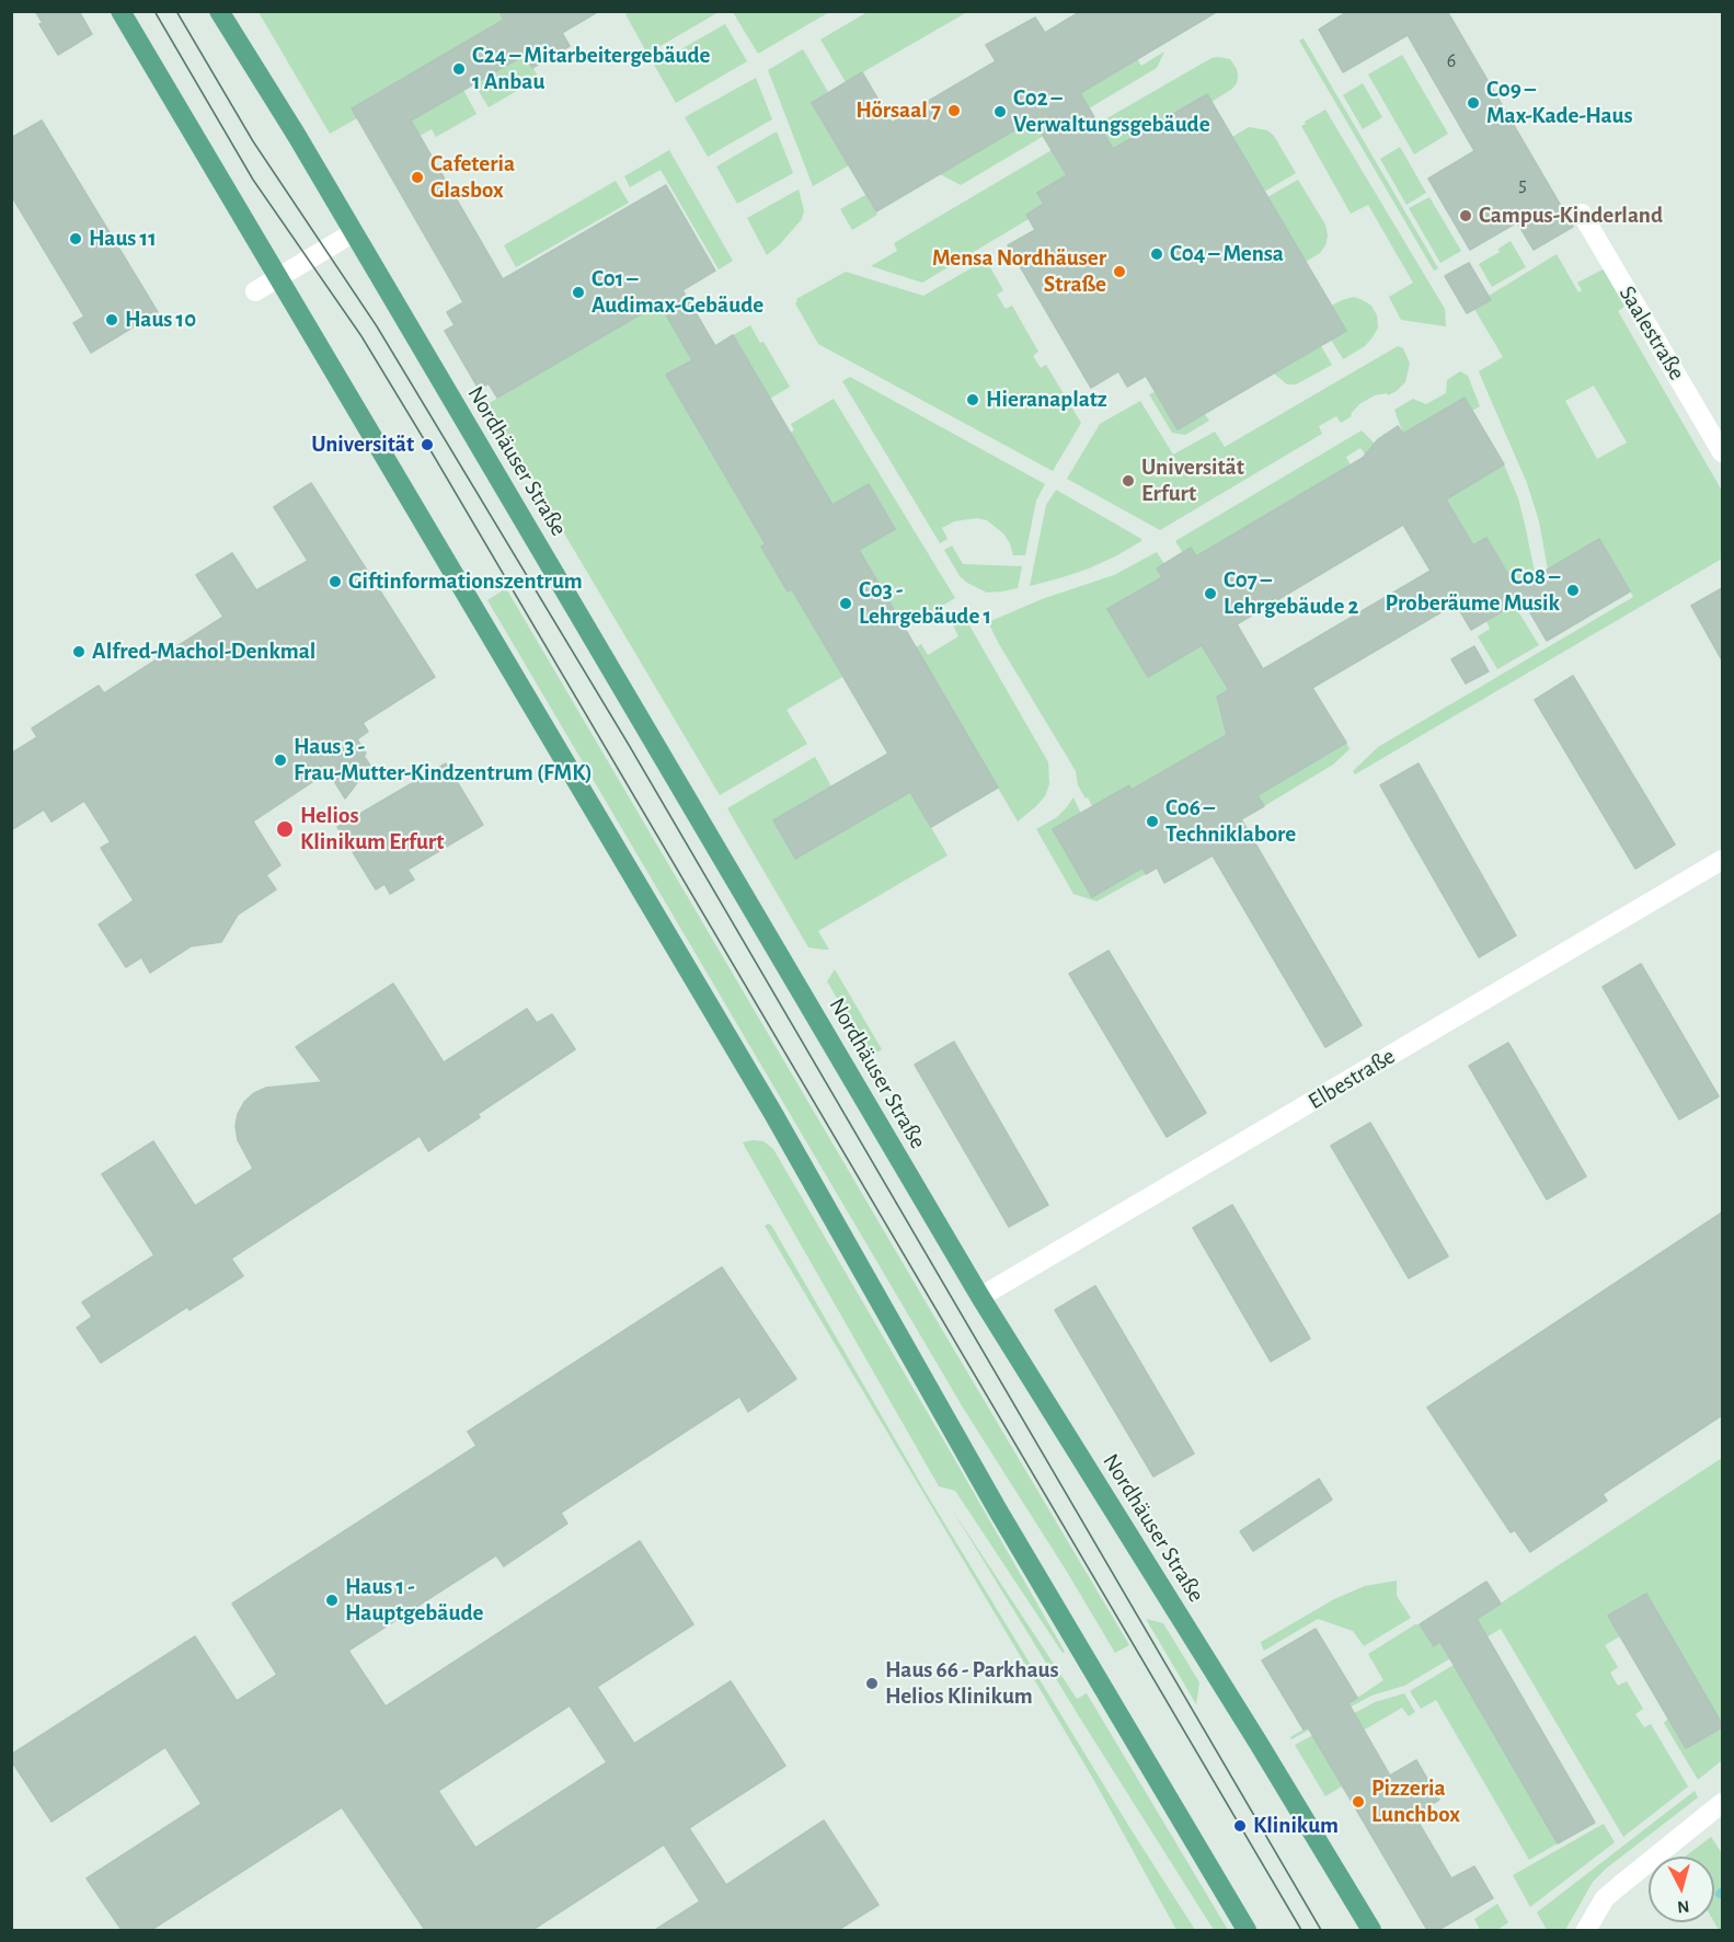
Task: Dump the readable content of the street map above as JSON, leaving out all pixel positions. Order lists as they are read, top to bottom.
{
  "streets": {
    "main road": ["Nordhäuser Straße"],
    "street": ["Saalestraße", "Elbestraße"]
  },
  "crossings": [
    ["Nordhäuser Straße", "Elbestraße"]
  ],
  "places": [
    "C24 – Mitarbeitergebäude 1 Anbau",
    "C09 – Max-Kade-Haus",
    "Hörsaal 7",
    "C02 – Verwaltungsgebäude",
    "Cafeteria Glasbox",
    "Campus-Kinderland",
    "Haus 11",
    "C04 – Mensa",
    "Mensa Nordhäuser Straße",
    "C01 – Audimax-Gebäude",
    "Haus 10",
    "Hieranaplatz",
    "Universität",
    "Universität Erfurt",
    "Giftinformationszentrum",
    "C08 – Proberäume Musik",
    "C07 – Lehrgebäude 2",
    "C03 - Lehrgebäude 1",
    "Alfred-Machol-Denkmal",
    "Haus 3 - Frau-Mutter-Kindzentrum (FMK)",
    "C06 – Techniklabore",
    "Helios Klinikum Erfurt",
    "Haus 1 - Hauptgebäude",
    "Haus 66 - Parkhaus Helios Klinikum",
    "Pizzeria Lunchbox",
    "Klinikum"
  ],
  "house_numbers": ["6", "5"],
  "north": "bottom"
}
